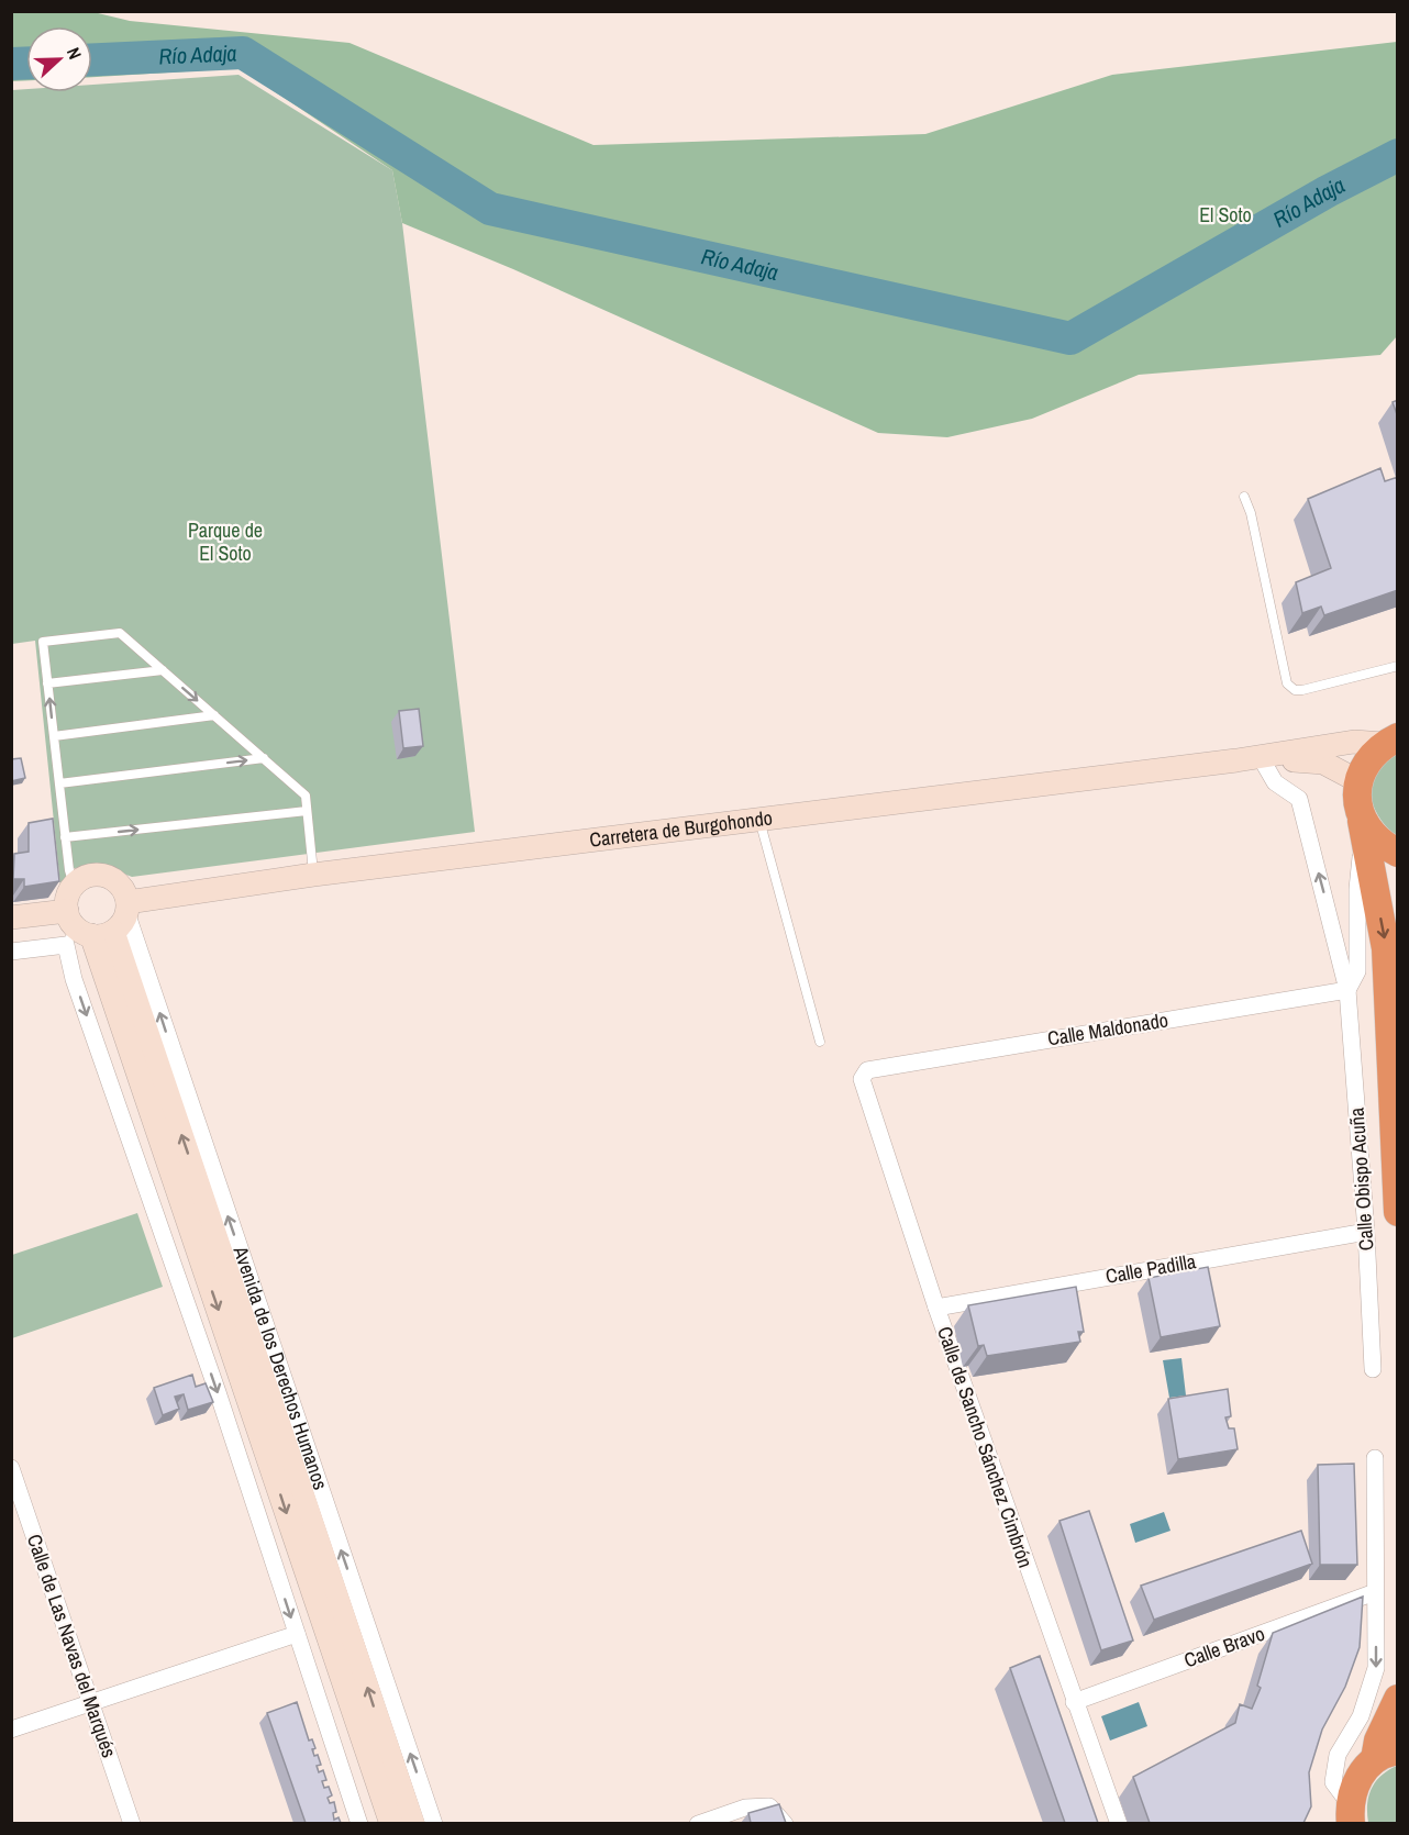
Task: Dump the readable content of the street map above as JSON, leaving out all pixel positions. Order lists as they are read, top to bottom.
{
  "streets": {
    "main road": ["Carretera de Burgohondo", "Avenida de los Derechos Humanos"],
    "street": [
      "Calle Maldonado",
      "Calle Obispo Acuña",
      "Calle Padilla",
      "Calle de Sancho Sánchez Cimbrón",
      "Calle de Las Navas del Marqués",
      "Calle Bravo"
    ]
  },
  "crossings": [
    ["Carretera de Burgohondo", "Calle Obispo Acuña"],
    ["Carretera de Burgohondo", "Avenida de los Derechos Humanos"],
    ["Calle Maldonado", "Calle Obispo Acuña"],
    ["Calle Maldonado", "Calle de Sancho Sánchez Cimbrón"],
    ["Calle Obispo Acuña", "Calle Padilla"],
    ["Calle Padilla", "Calle de Sancho Sánchez Cimbrón"],
    ["Calle de Sancho Sánchez Cimbrón", "Calle Bravo"]
  ],
  "water": ["Río Adaja"],
  "parks": ["El Soto", "Parque de El Soto"],
  "north": "right"
}
